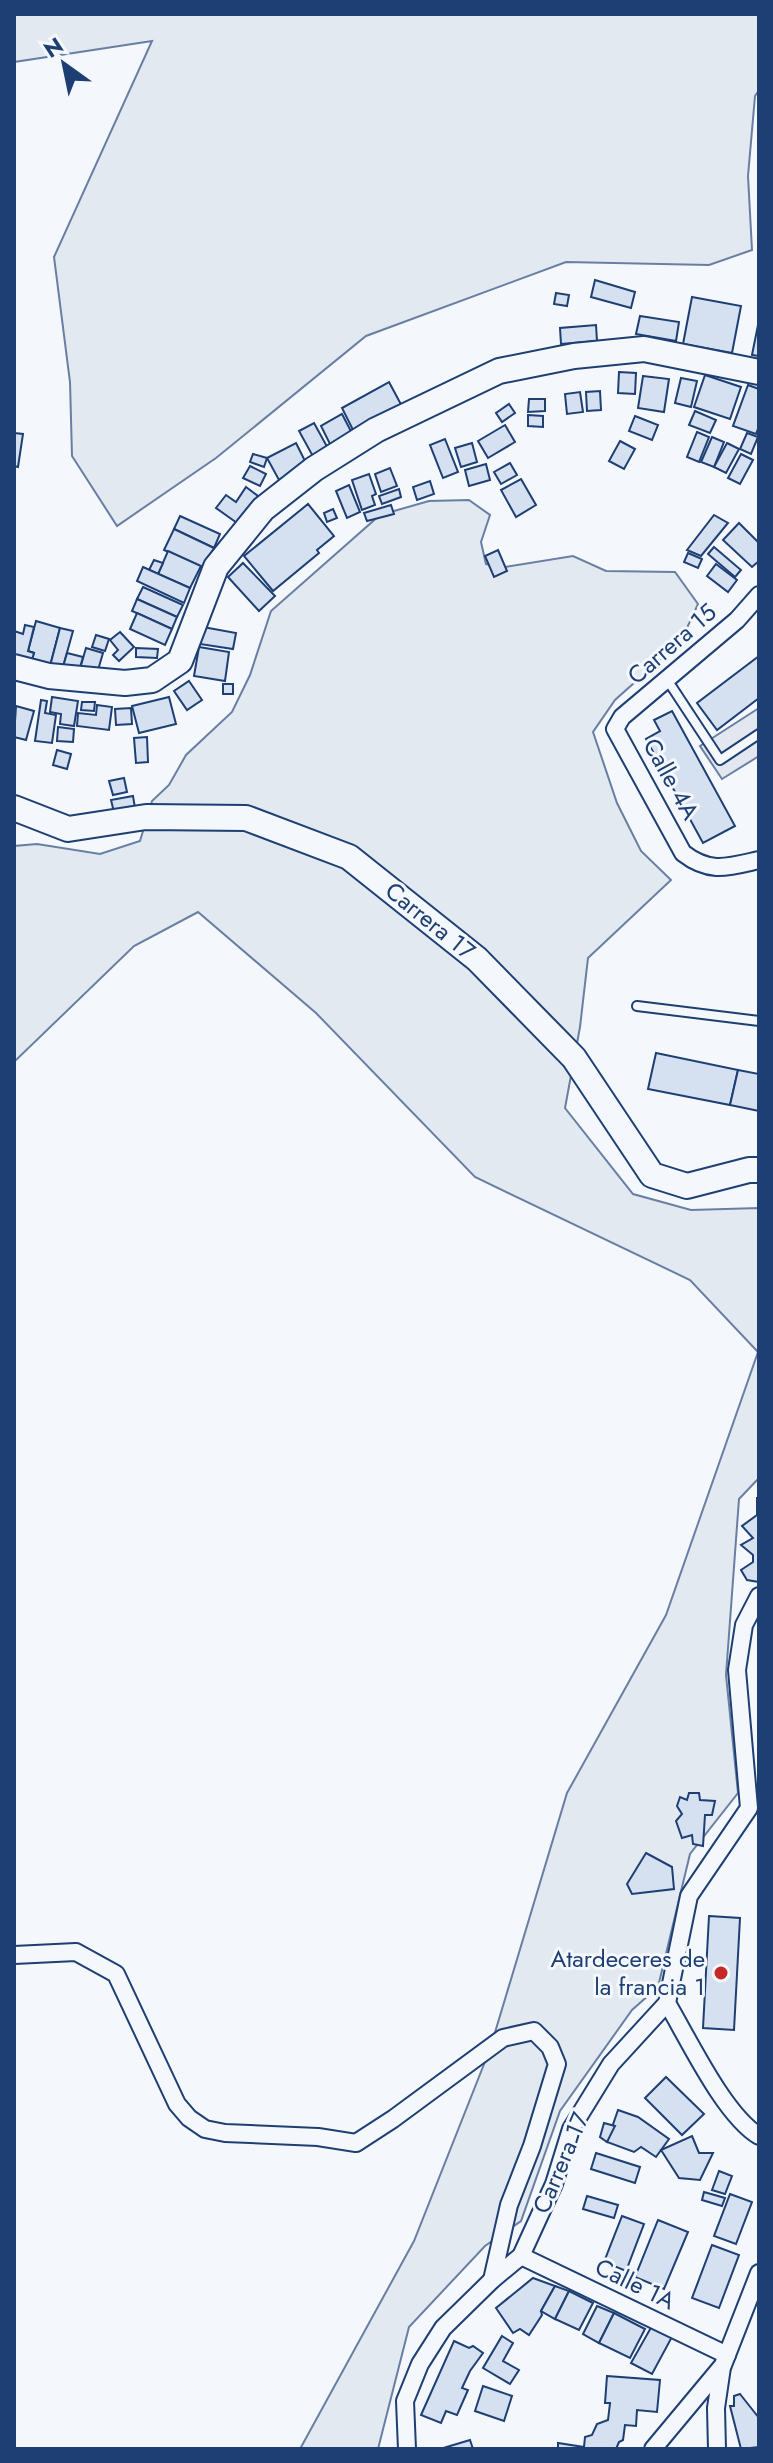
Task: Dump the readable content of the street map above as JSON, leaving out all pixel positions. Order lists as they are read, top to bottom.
{
  "streets": {
    "street": [
      "Carrera 15",
      "Calle 4A",
      "Carrera 17",
      "Calle 1A"
    ]
  },
  "crossings": [
    ["Carrera 15", "Calle 4A"],
    ["Carrera 17", "Calle 1A"]
  ],
  "places": ["Atardeceres de la francia 1"],
  "north": "top left"
}
